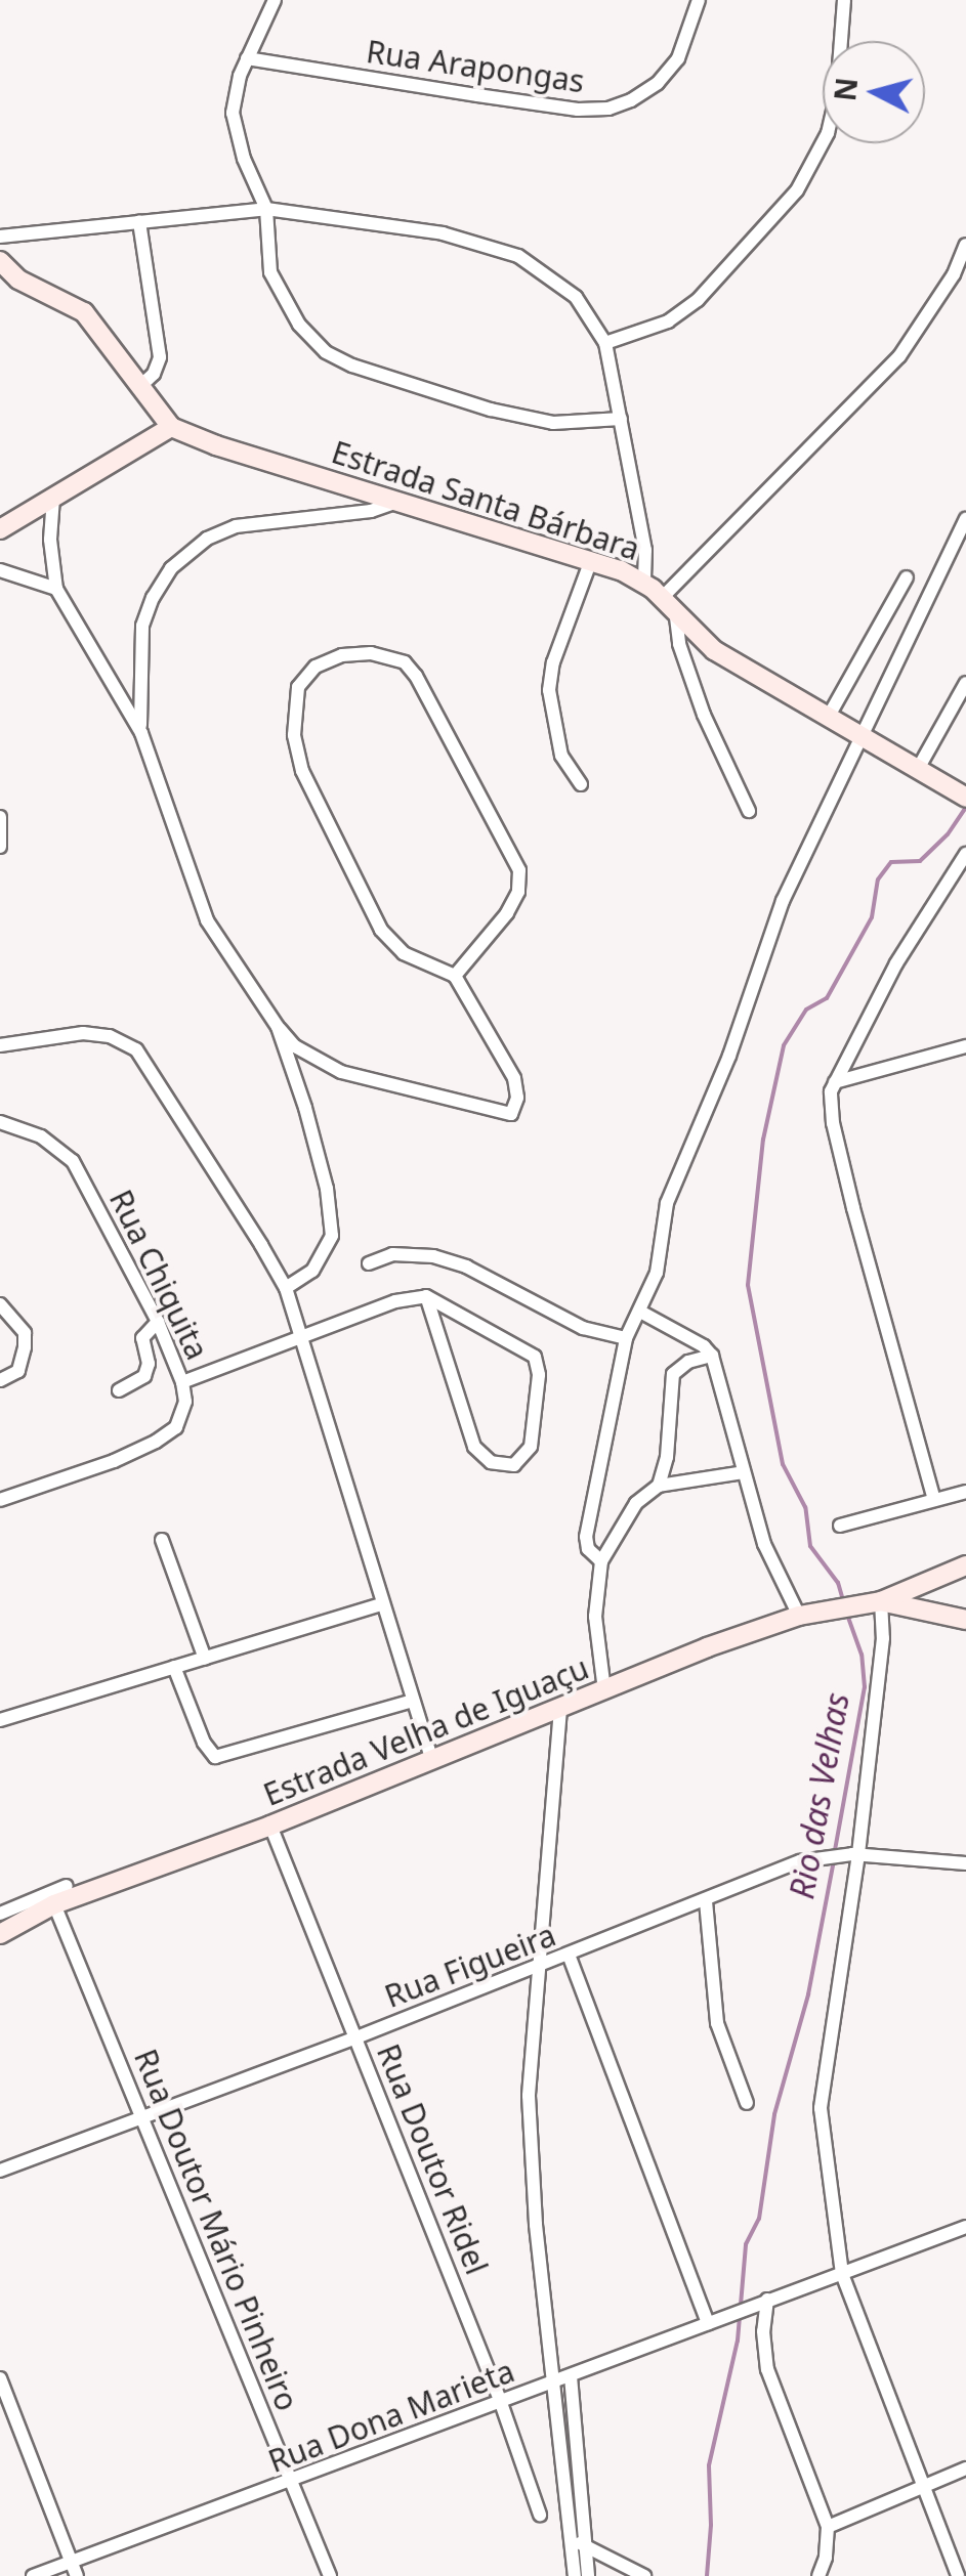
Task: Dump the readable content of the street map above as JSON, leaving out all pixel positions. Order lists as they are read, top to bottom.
{
  "streets": {
    "street": [
      "Rua Arapongas",
      "Estrada Santa Bárbara",
      "Rua Chiquita",
      "Estrada Velha de Iguaçu",
      "Rua Figueira",
      "Rua Doutor Ridel",
      "Rua Doutor Mário Pinheiro",
      "Rua Dona Marieta"
    ]
  },
  "crossings": [
    ["Estrada Velha de Iguaçu", "Rua Doutor Ridel"],
    ["Estrada Velha de Iguaçu", "Rua Doutor Mário Pinheiro"],
    ["Rua Figueira", "Rua Doutor Ridel"],
    ["Rua Figueira", "Rua Doutor Mário Pinheiro"],
    ["Rua Doutor Ridel", "Rua Dona Marieta"],
    ["Rua Doutor Mário Pinheiro", "Rua Dona Marieta"]
  ],
  "water": ["Rio das Velhas"],
  "north": "left"
}
